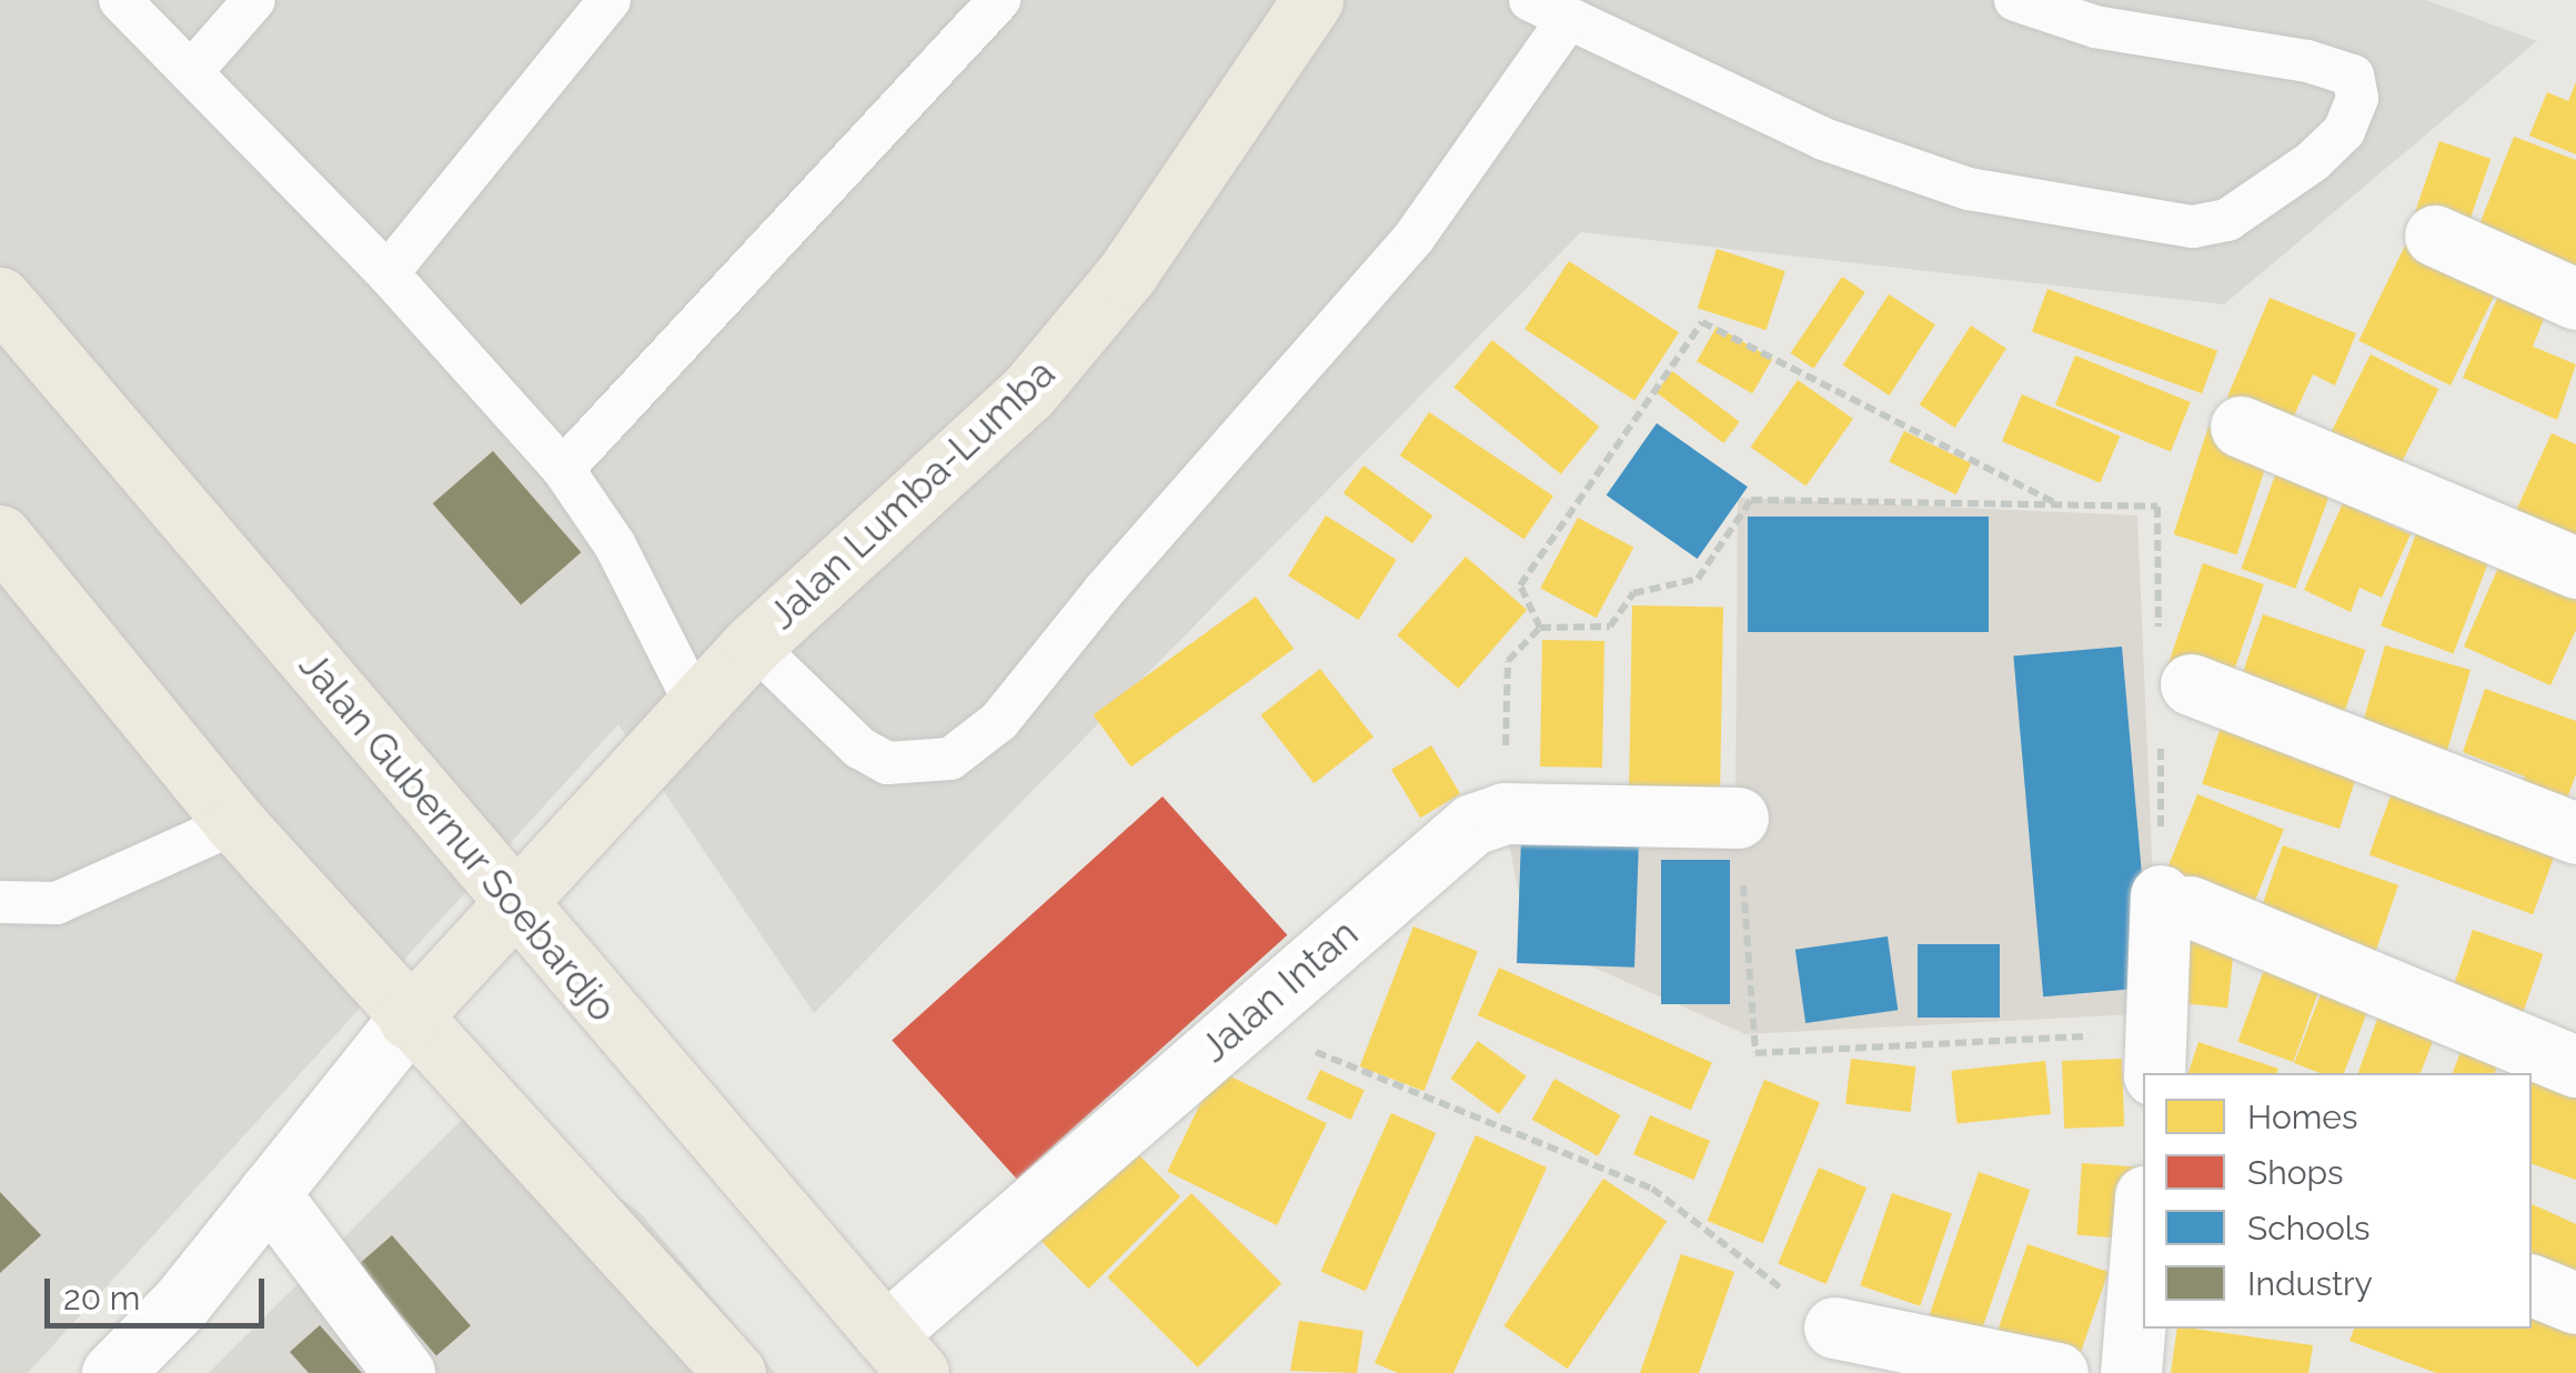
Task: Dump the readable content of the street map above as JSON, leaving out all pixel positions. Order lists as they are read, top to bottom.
{
  "streets": {
    "highway": ["Jalan Lumba-Lumba", "Jalan Gubernur Soebardjo"],
    "street": ["Jalan Intan"]
  },
  "crossings": [
    ["Jalan Lumba-Lumba", "Jalan Gubernur Soebardjo"],
    ["Jalan Gubernur Soebardjo", "Jalan Intan"]
  ],
  "legend": [
    "Homes",
    "Shops",
    "Schools",
    "Industry"
  ],
  "scale_bar": "20 m"
}
